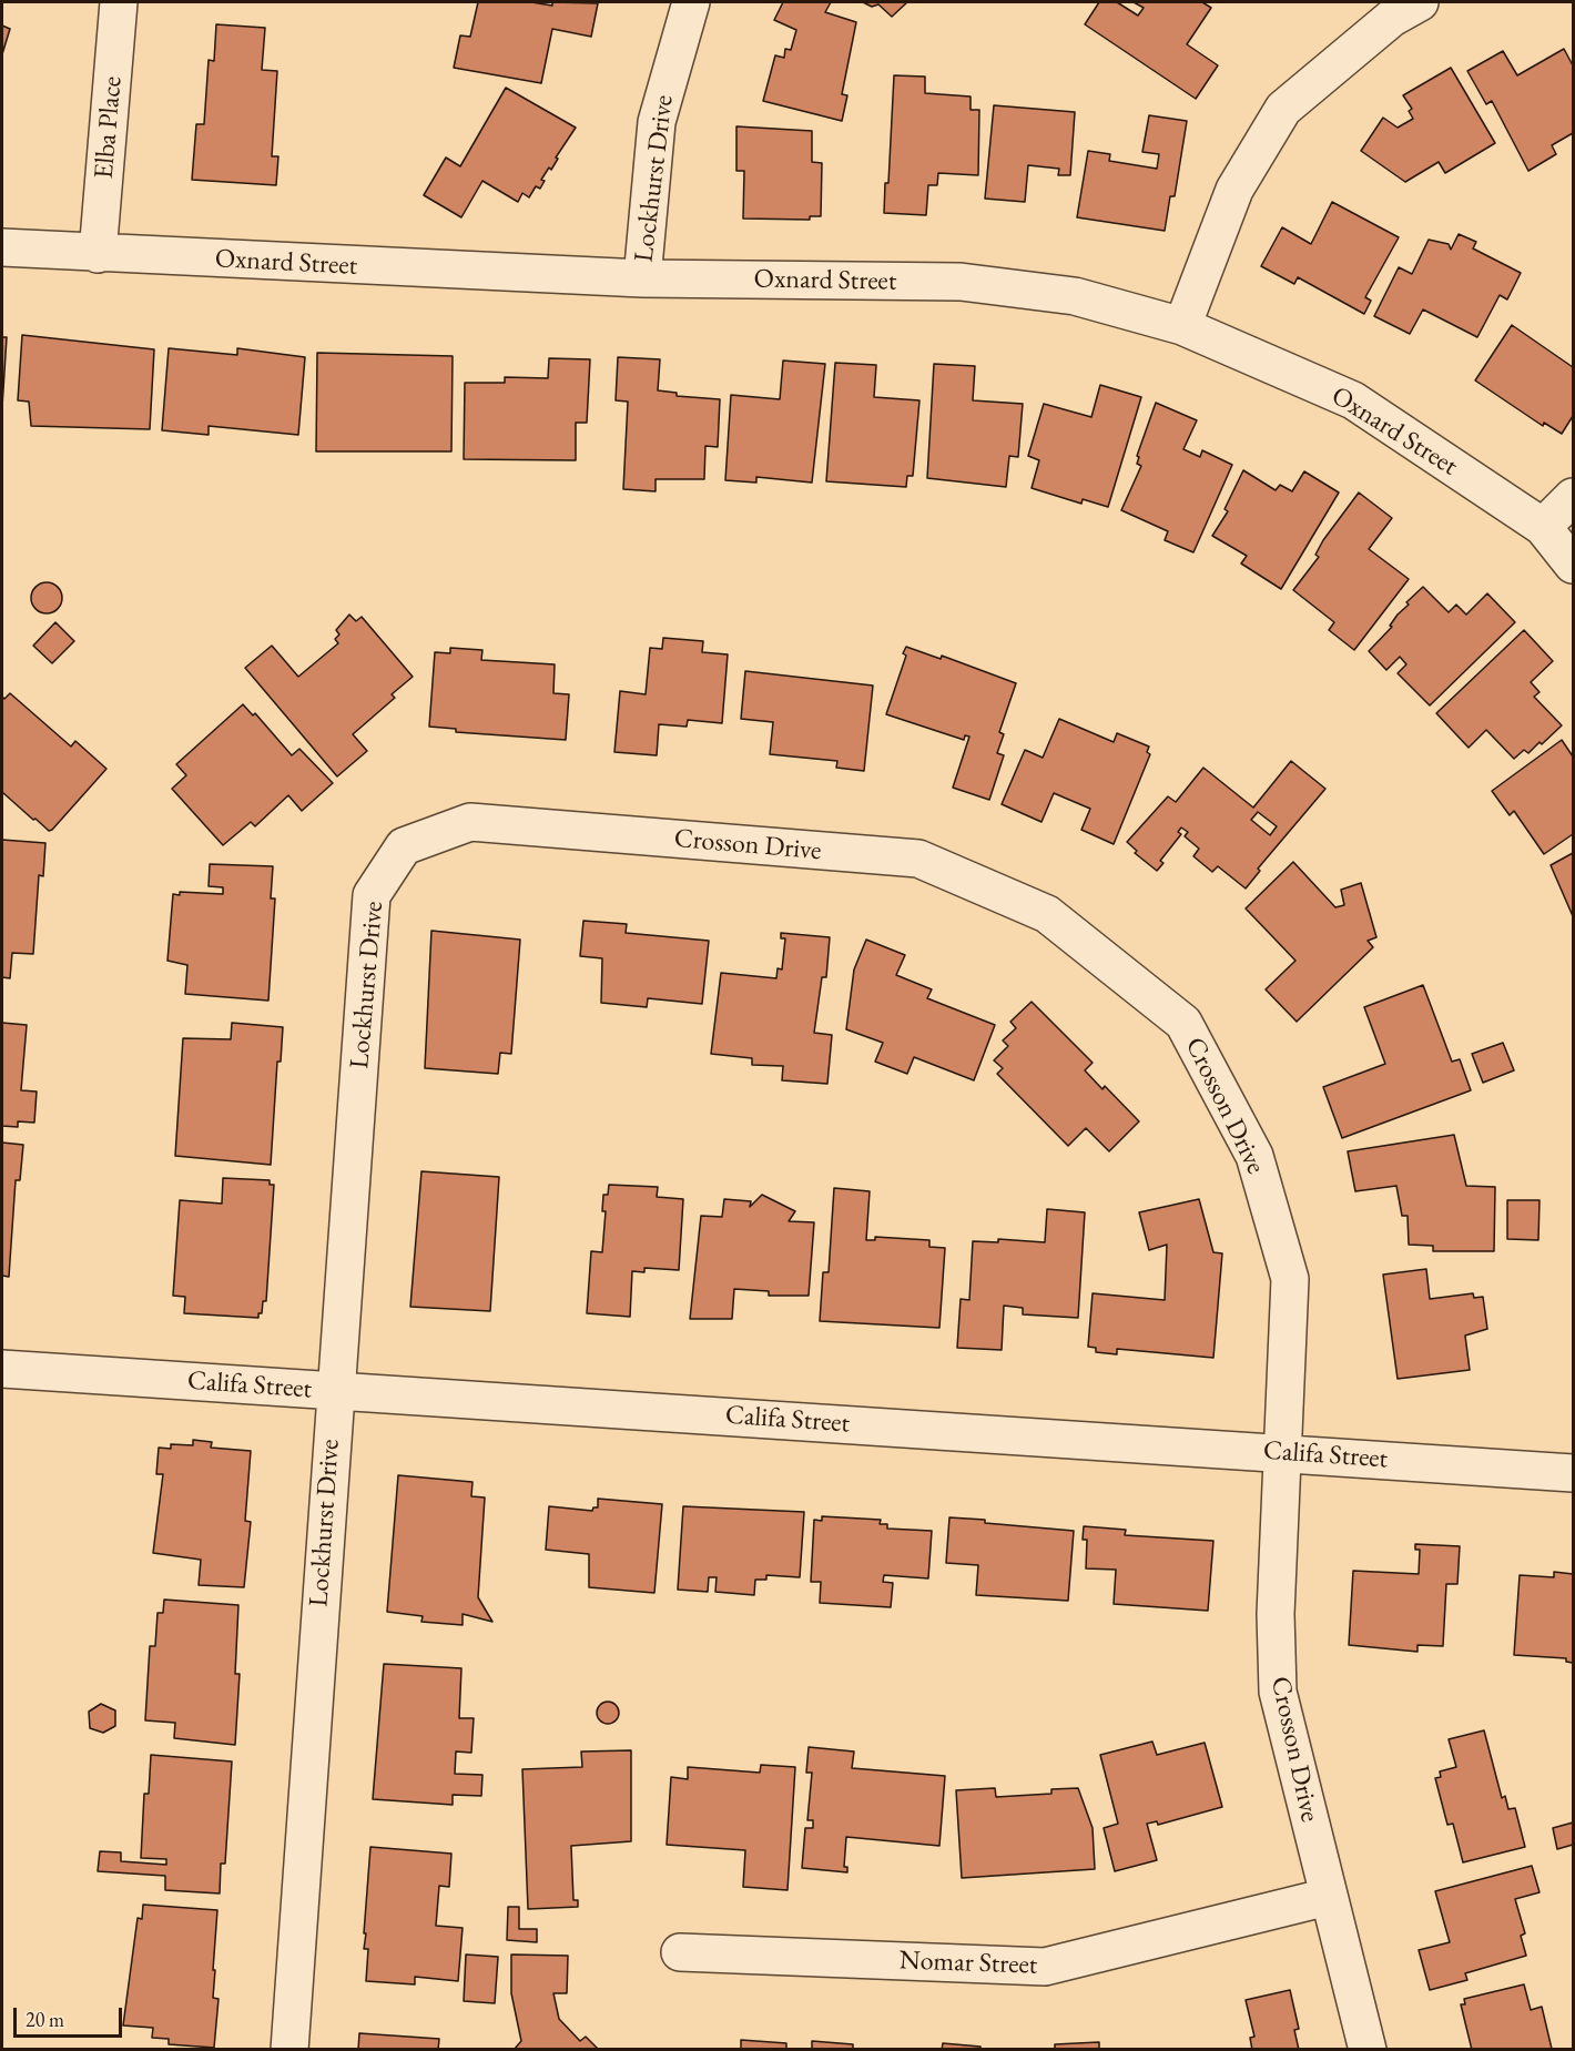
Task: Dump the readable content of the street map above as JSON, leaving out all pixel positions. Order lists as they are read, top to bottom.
{
  "streets": {
    "street": [
      "Elba Place",
      "Lockhurst Drive",
      "Oxnard Street",
      "Crosson Drive",
      "Califa Street",
      "Nomar Street"
    ]
  },
  "crossings": [
    ["Elba Place", "Oxnard Street"],
    ["Lockhurst Drive", "Oxnard Street"],
    ["Lockhurst Drive", "Crosson Drive"],
    ["Lockhurst Drive", "Califa Street"],
    ["Crosson Drive", "Califa Street"],
    ["Crosson Drive", "Nomar Street"]
  ],
  "scale_bar": "20 m"
}
